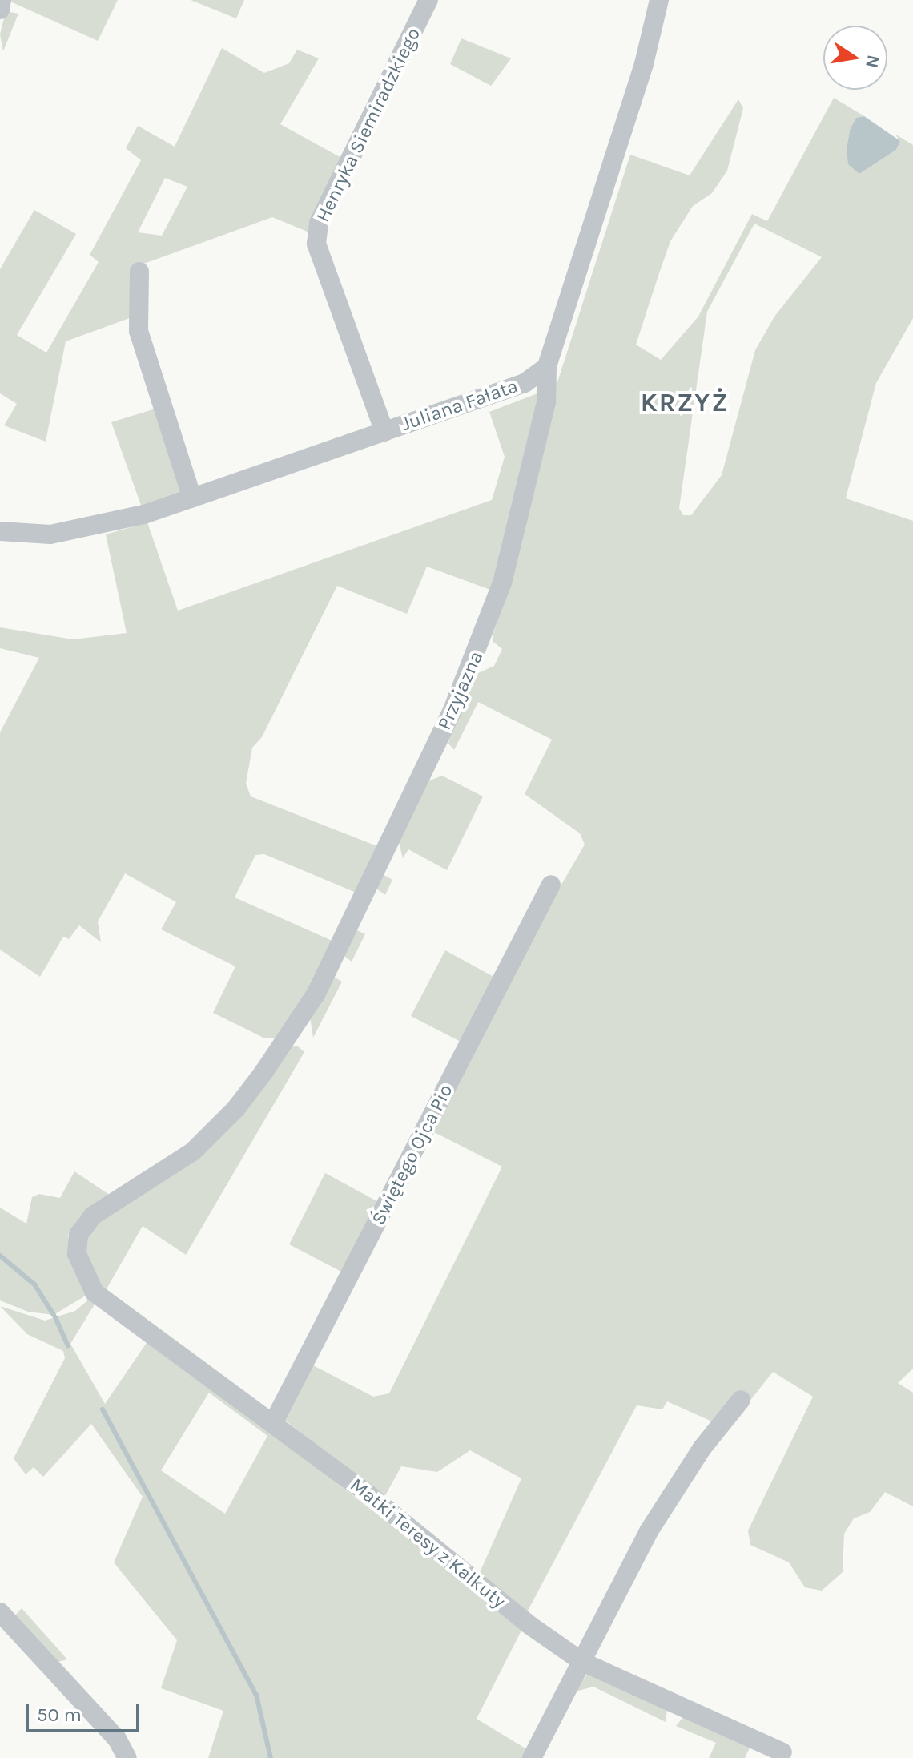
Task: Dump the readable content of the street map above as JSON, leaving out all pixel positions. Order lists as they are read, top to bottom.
{
  "streets": {
    "street": [
      "Henryka Siemiradzkiego",
      "Juliana Fałata",
      "Przyjazna",
      "Świętego Ojca Pio",
      "Matki Teresy z Kalkuty"
    ]
  },
  "crossings": [
    ["Henryka Siemiradzkiego", "Juliana Fałata"],
    ["Juliana Fałata", "Przyjazna"],
    ["Przyjazna", "Matki Teresy z Kalkuty"],
    ["Świętego Ojca Pio", "Matki Teresy z Kalkuty"]
  ],
  "districts": ["KRZYŻ"],
  "scale_bar": "50 m",
  "north": "right"
}
